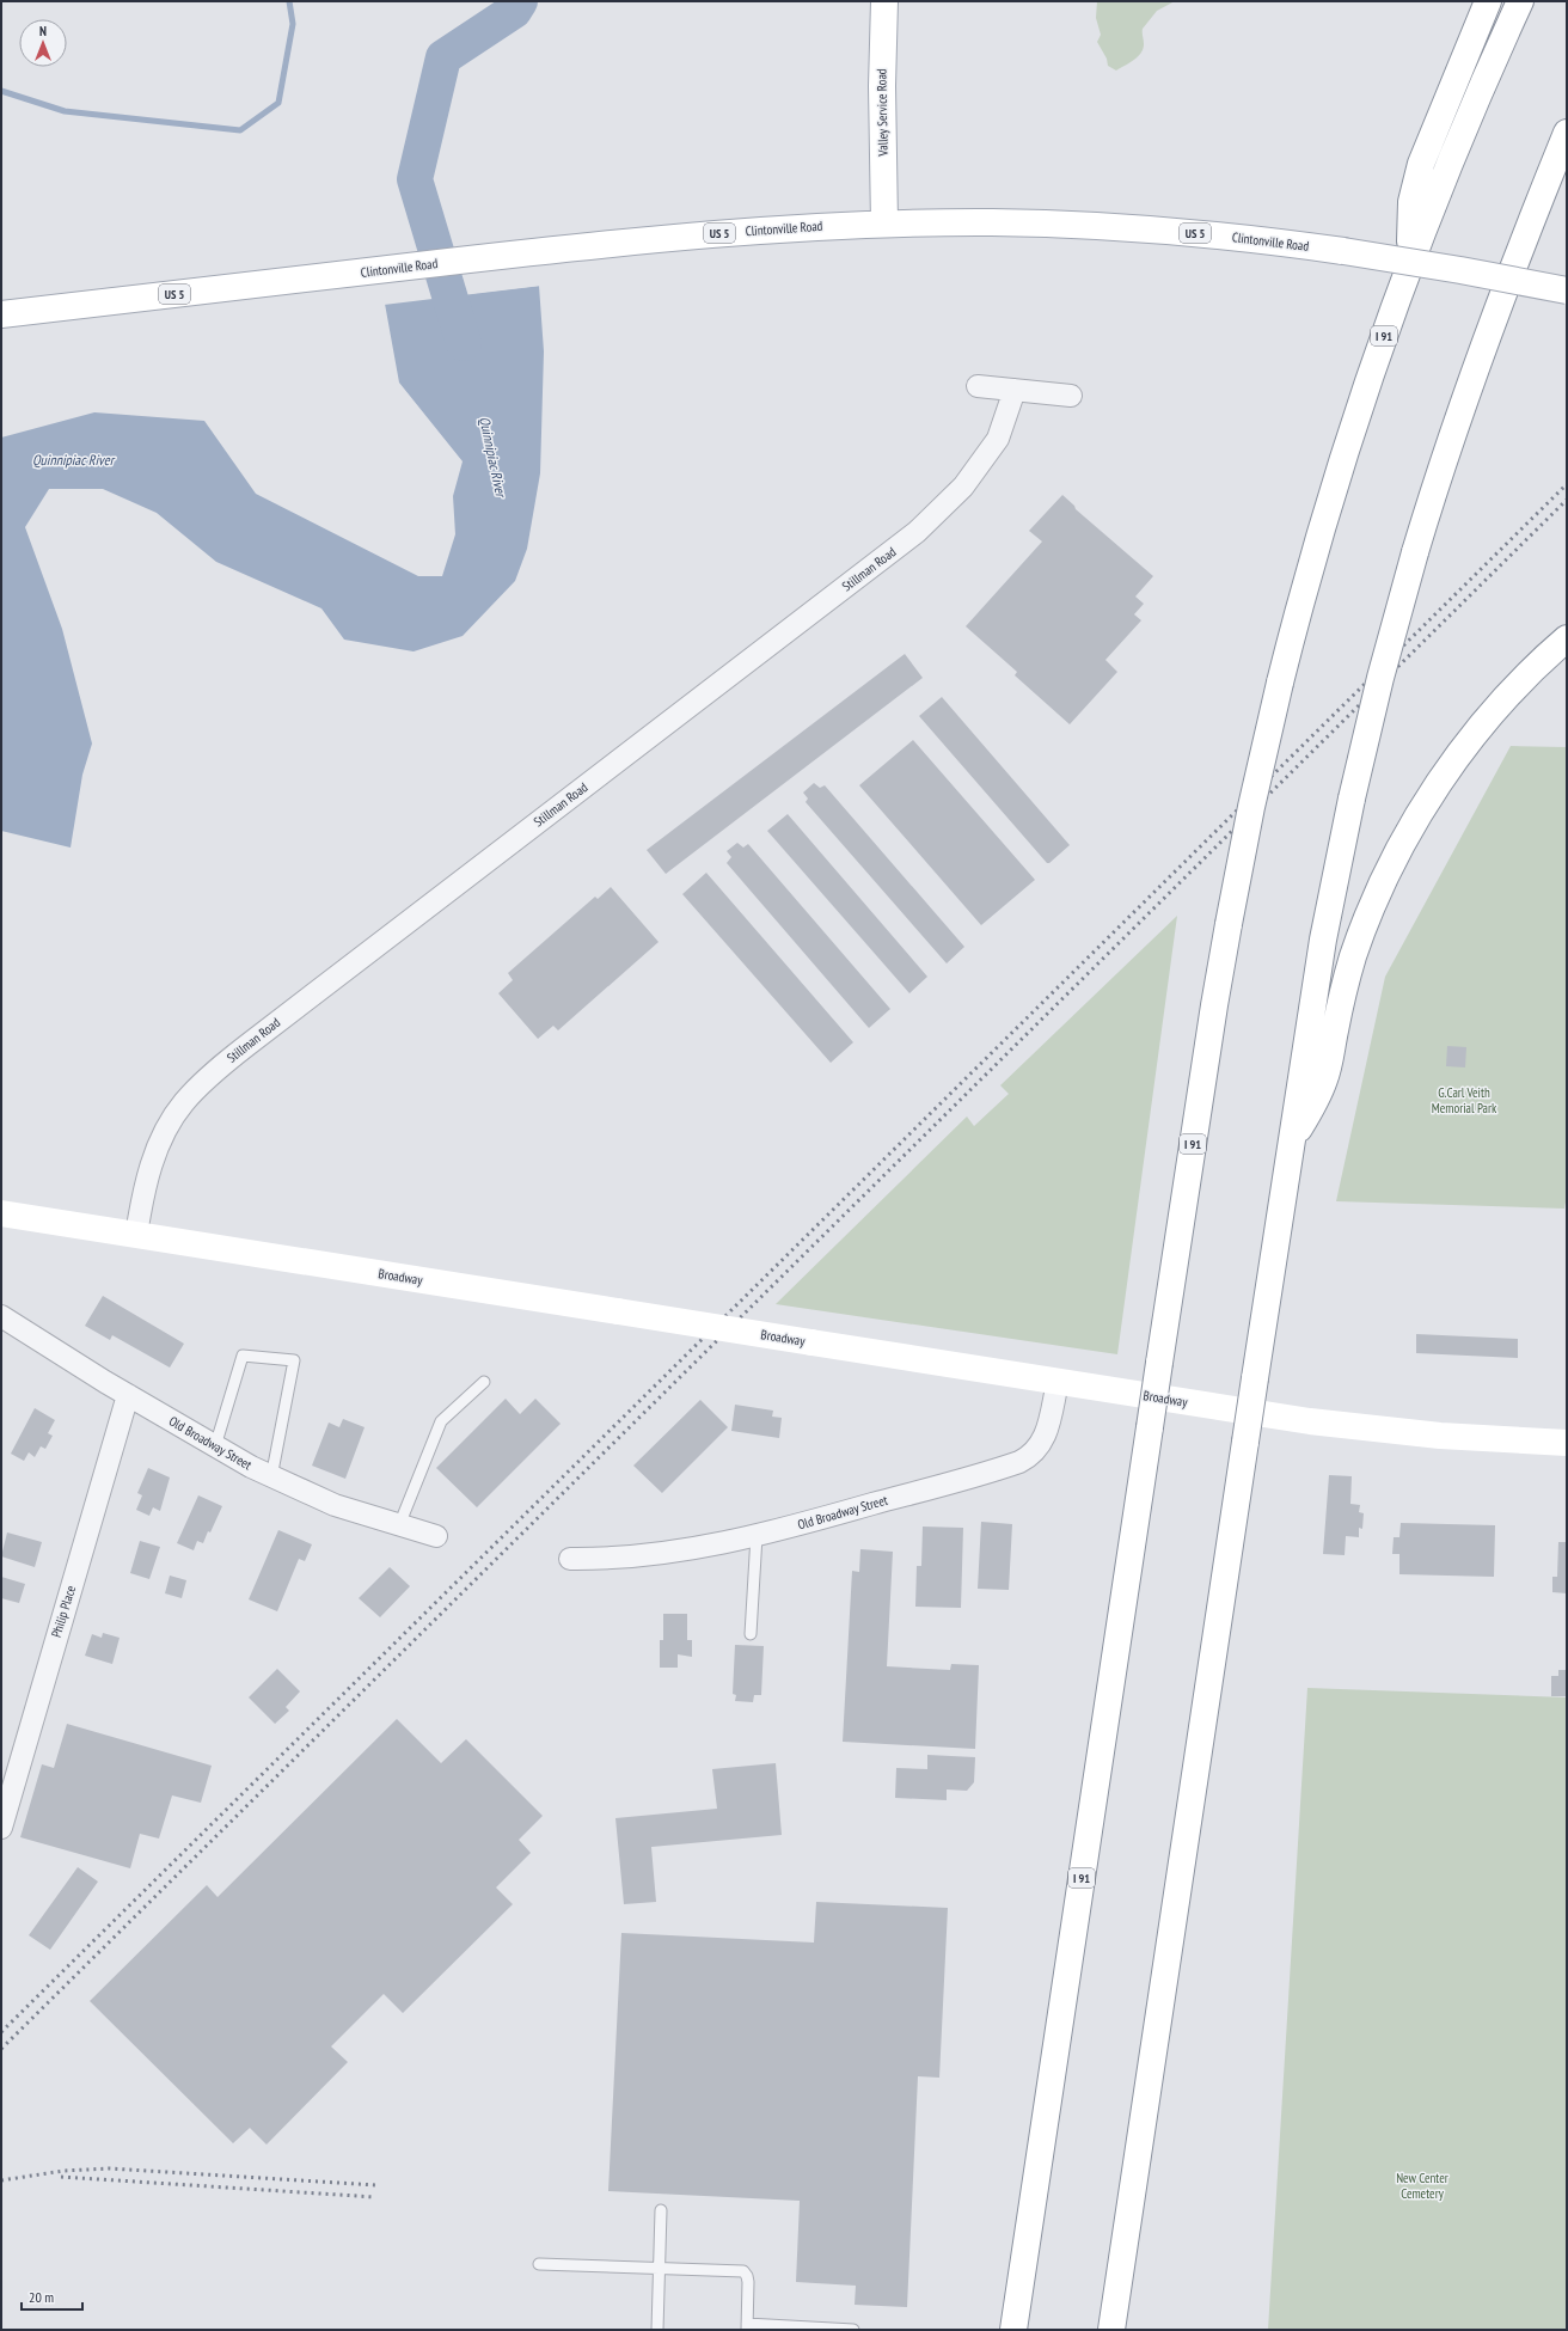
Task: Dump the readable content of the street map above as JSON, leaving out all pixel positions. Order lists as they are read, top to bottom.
{
  "streets": {
    "main road": [
      "Valley Service Road",
      "Clintonville Road",
      "US 5",
      "I 91",
      "Broadway"
    ],
    "street": ["Stillman Road", "Old Broadway Street", "Philip Place"]
  },
  "crossings": [
    ["Valley Service Road", "Clintonville Road"],
    ["Stillman Road", "Broadway"],
    ["Broadway", "Old Broadway Street"],
    ["Old Broadway Street", "Philip Place"]
  ],
  "water": ["Quinnipiac River"],
  "parks": ["G.Carl Veith Memorial Park", "New Center Cemetery"],
  "scale_bar": "20 m",
  "north": "top"
}
